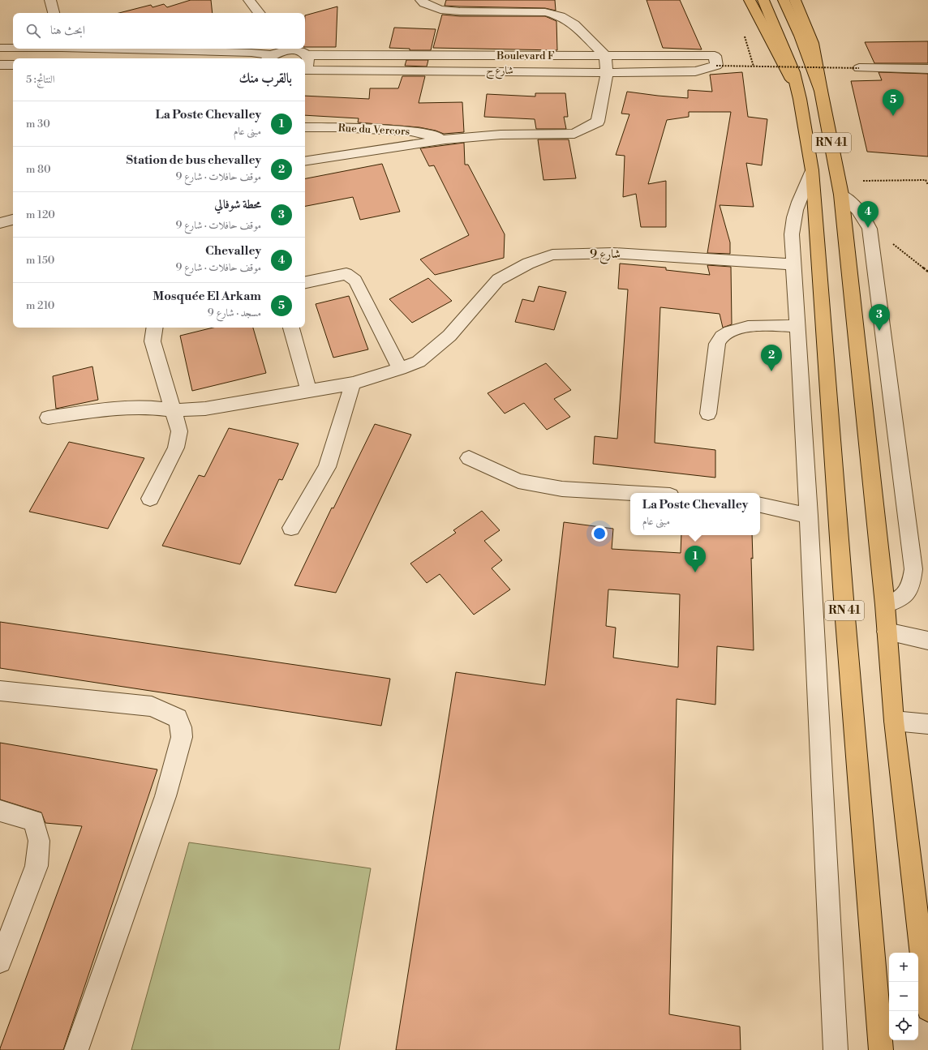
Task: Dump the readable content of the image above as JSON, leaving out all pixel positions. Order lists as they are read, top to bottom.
{
  "streets": {
    "main road": ["RN 41"],
    "street": [
      "Boulevard F",
      "شارع ح",
      "Rue du Vercors",
      "شارع 9"
    ]
  },
  "crossings": [
    ["Boulevard F", "شارع ح"]
  ],
  "page": {
    "search": "ابحث هنا",
    "heading": ["بالقرب منك", "النتائج: 5"],
    "pins": [
      "5",
      "4",
      "3",
      "2",
      "1"
    ],
    "list": [
      {
        "mark": "1",
        "name": "La Poste Chevalley",
        "note": "مبنى عام",
        "value": "30 m"
      },
      {
        "mark": "2",
        "name": "Station de bus chevalley",
        "note": "موقف حافلات · شارع 9",
        "value": "80 m"
      },
      {
        "mark": "3",
        "name": "محطة شوفالي",
        "note": "موقف حافلات · شارع 9",
        "value": "120 m"
      },
      {
        "mark": "4",
        "name": "Chevalley",
        "note": "موقف حافلات · شارع 9",
        "value": "150 m"
      },
      {
        "mark": "5",
        "name": "Mosquée El Arkam",
        "note": "مسجد · شارع 9",
        "value": "210 m"
      }
    ],
    "popup": ["La Poste Chevalley", "مبنى عام"],
    "map_buttons": ["+", "−"]
  }
}
